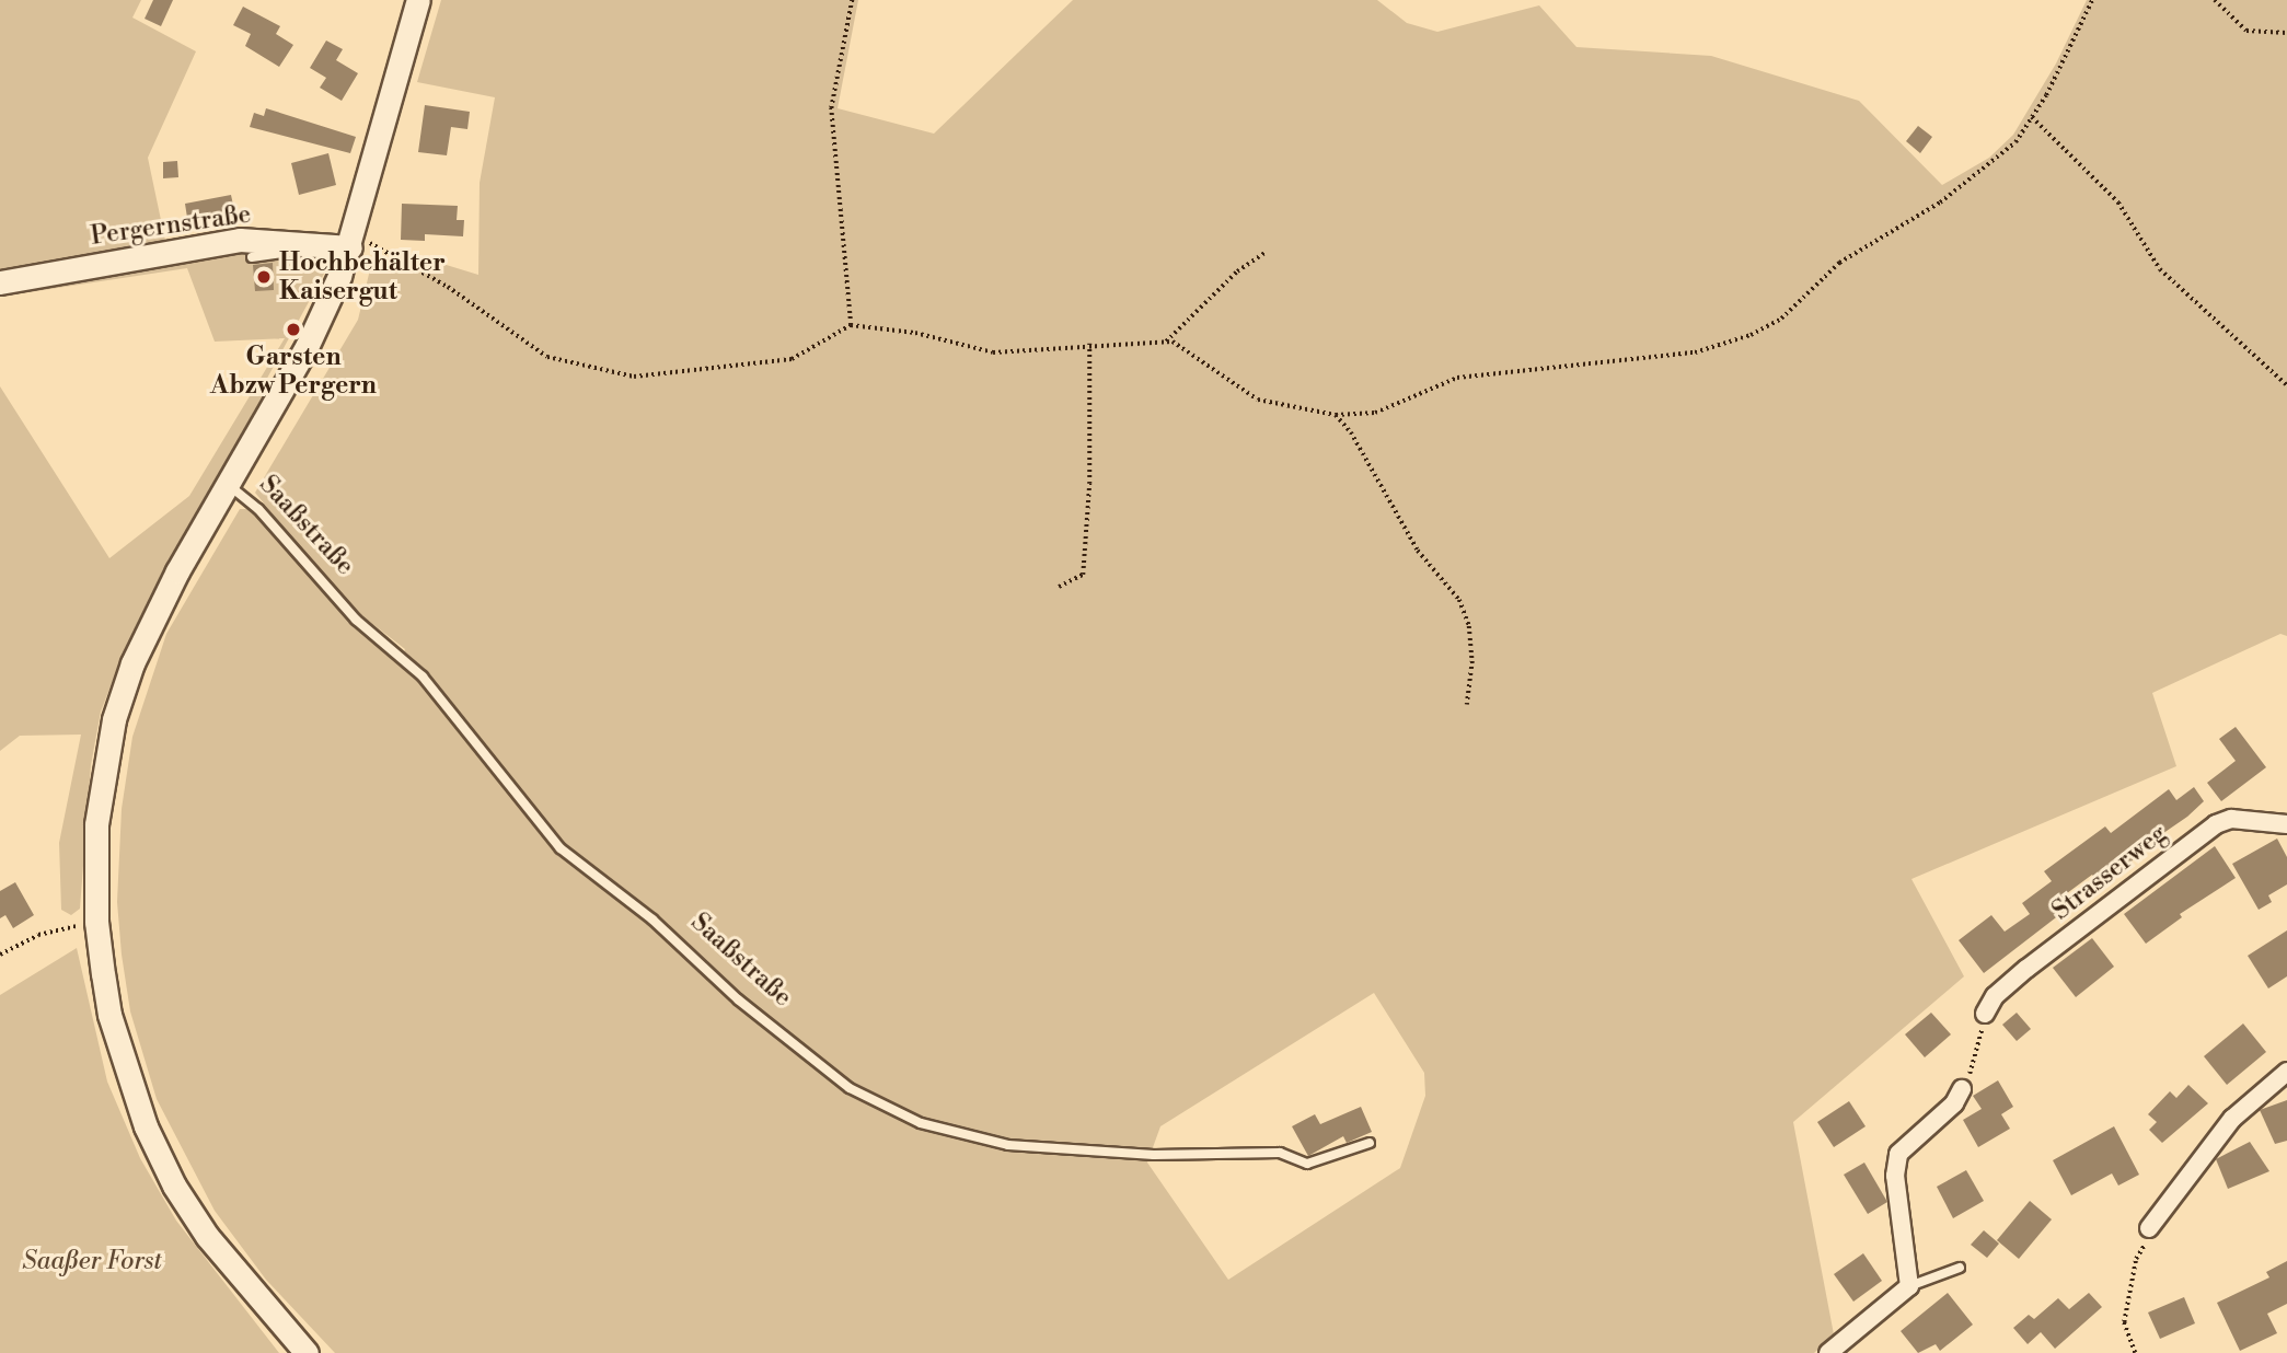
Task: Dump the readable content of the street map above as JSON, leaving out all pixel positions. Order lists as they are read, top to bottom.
{
  "streets": {
    "street": ["Pergernstraße", "Strasserweg"],
    "lane": ["Saaßstraße"]
  },
  "parks": ["Saaßer Forst"],
  "places": ["Hochbehälter Kaisergut", "Garsten Abzw Pergern"]
}
